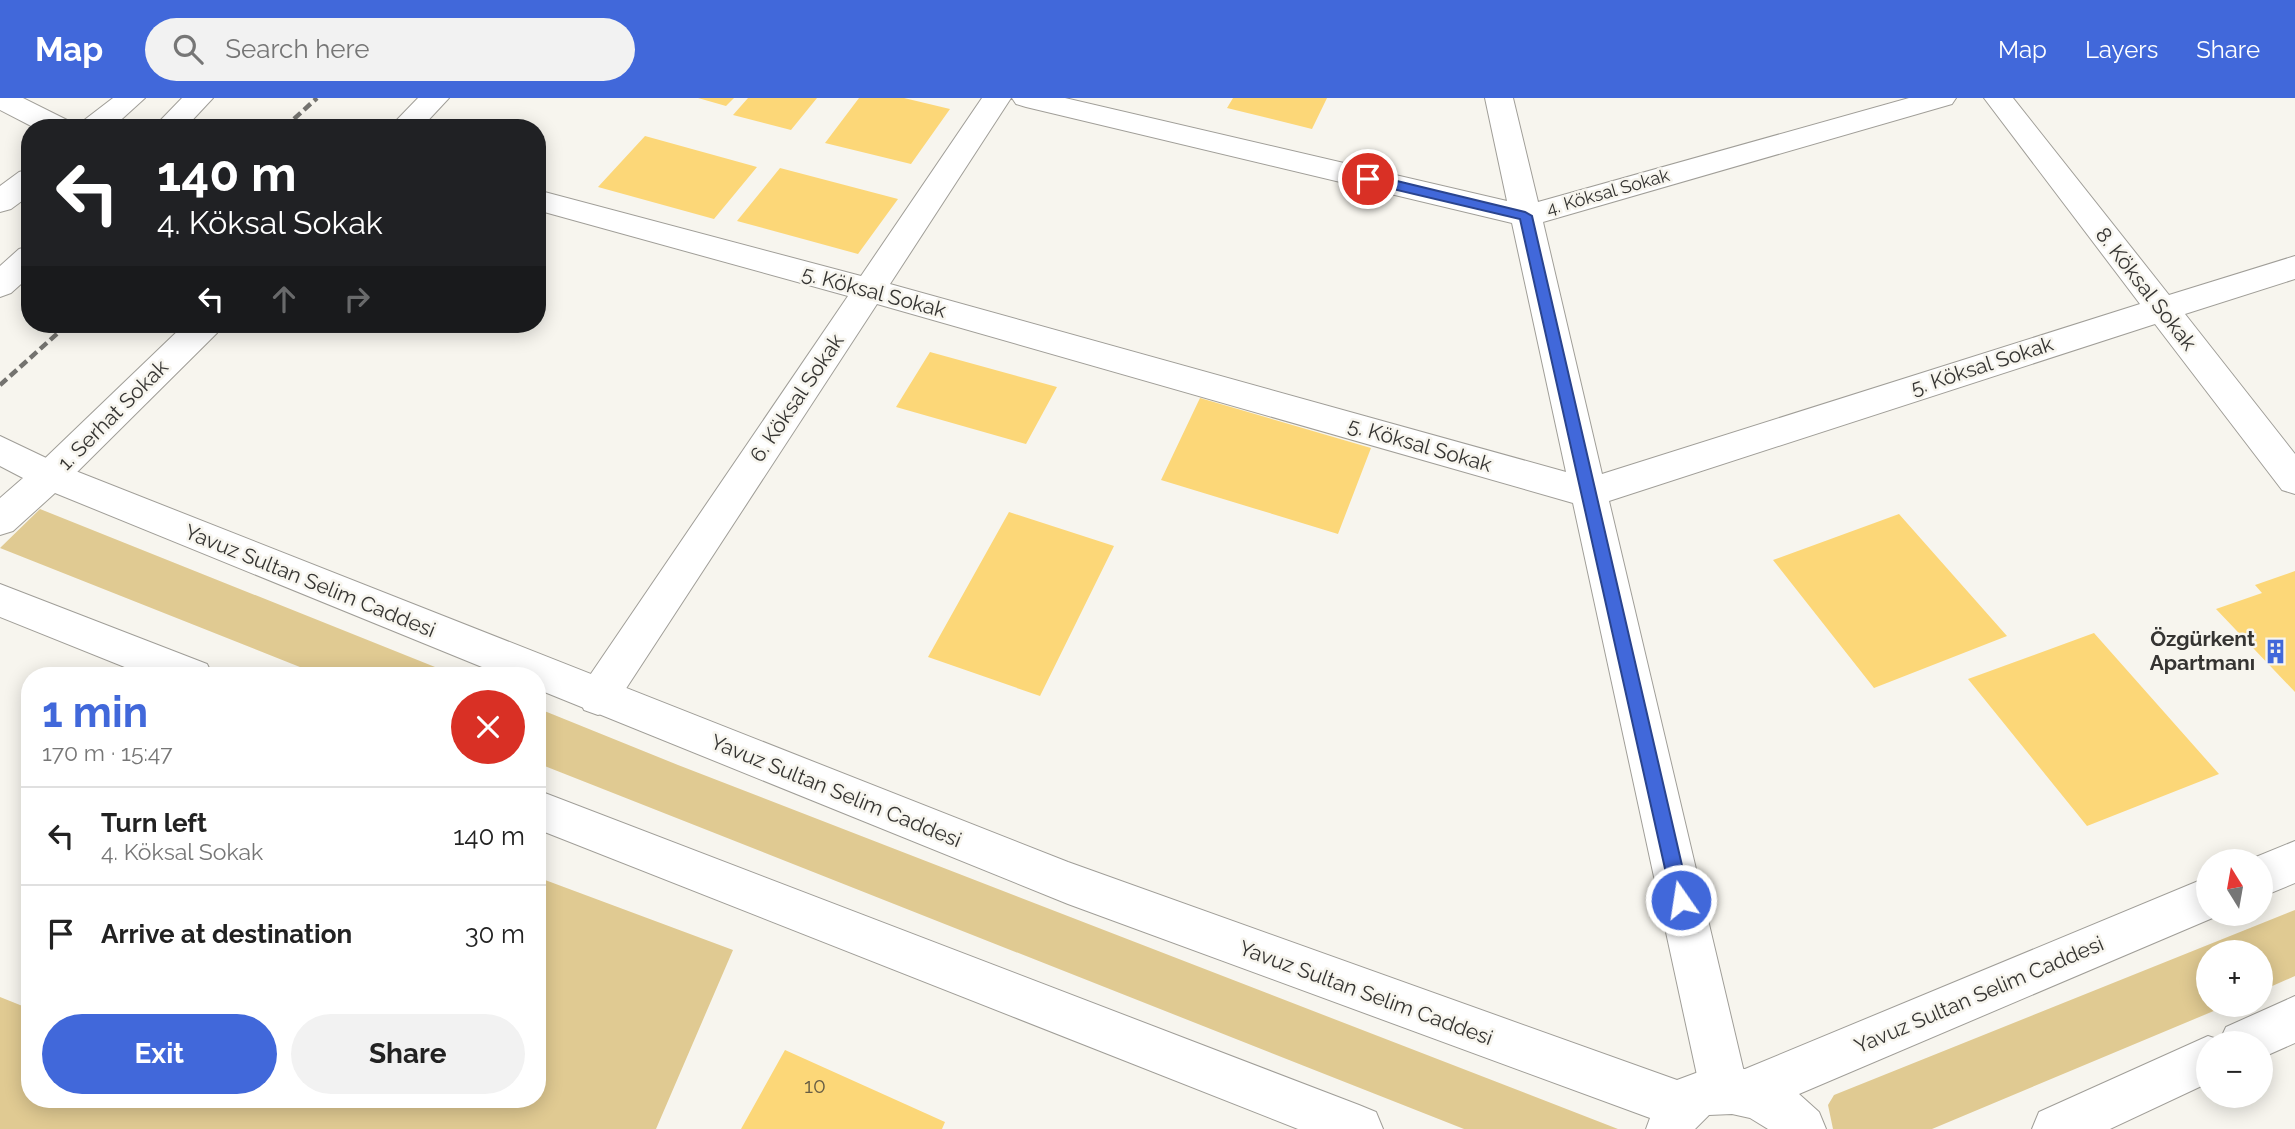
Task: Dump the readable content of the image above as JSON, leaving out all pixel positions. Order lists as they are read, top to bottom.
{
  "streets": {
    "street": [
      "4. Köksal Sokak",
      "8. Köksal Sokak",
      "5. Köksal Sokak",
      "6. Köksal Sokak",
      "1. Serhat Sokak",
      "Yavuz Sultan Selim Caddesi"
    ]
  },
  "crossings": [
    ["8. Köksal Sokak", "5. Köksal Sokak"],
    ["5. Köksal Sokak", "6. Köksal Sokak"],
    ["6. Köksal Sokak", "Yavuz Sultan Selim Caddesi"],
    ["1. Serhat Sokak", "Yavuz Sultan Selim Caddesi"]
  ],
  "places": {
    "building": ["Özgürkent Apartmanı"]
  },
  "house_numbers": ["10"],
  "north": "top",
  "page": {
    "header": "Map",
    "search": "Search here",
    "nav": ["Map", "Layers", "Share"],
    "turn": ["140 m", "4. Köksal Sokak"],
    "heading": ["1 min", "170 m · 15:47"],
    "list": [
      {
        "name": "Turn left",
        "note": "4. Köksal Sokak",
        "value": "140 m"
      },
      {
        "name": "Arrive at destination",
        "value": "30 m"
      }
    ],
    "map_buttons": ["+", "−"],
    "buttons": ["Exit", "Share"]
  }
}
